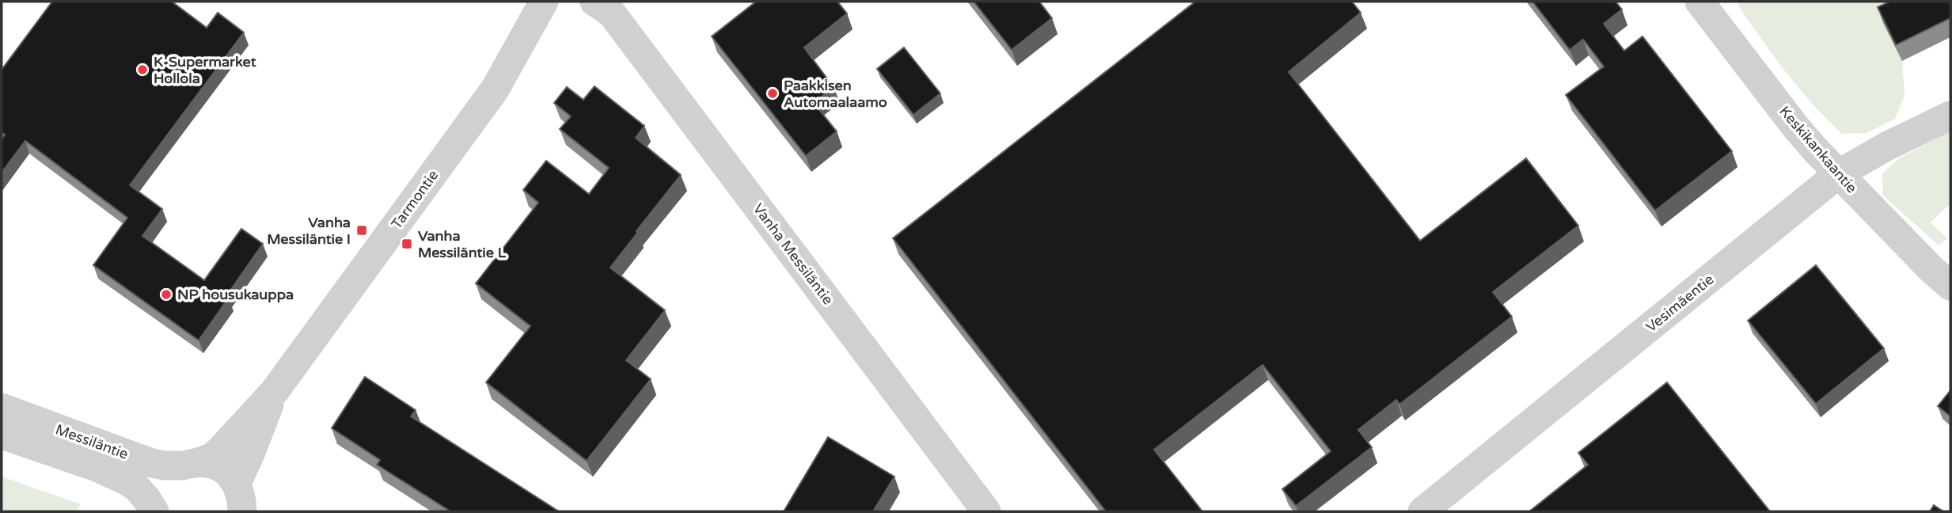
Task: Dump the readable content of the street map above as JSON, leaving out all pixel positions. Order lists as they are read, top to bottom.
{
  "streets": {
    "street": [
      "Keskikankaantie",
      "Tarmontie",
      "Vanha Messiläntie",
      "Vesimäentie",
      "Messiläntie"
    ]
  },
  "crossings": [
    ["Keskikankaantie", "Vesimäentie"],
    ["Tarmontie", "Messiläntie"]
  ],
  "places": {
    "other": ["K-Supermarket Hollola", "Paakkisen Automaalaamo", "NP housukauppa"],
    "transit": ["Vanha Messiläntie I", "Vanha Messiläntie L"]
  }
}
